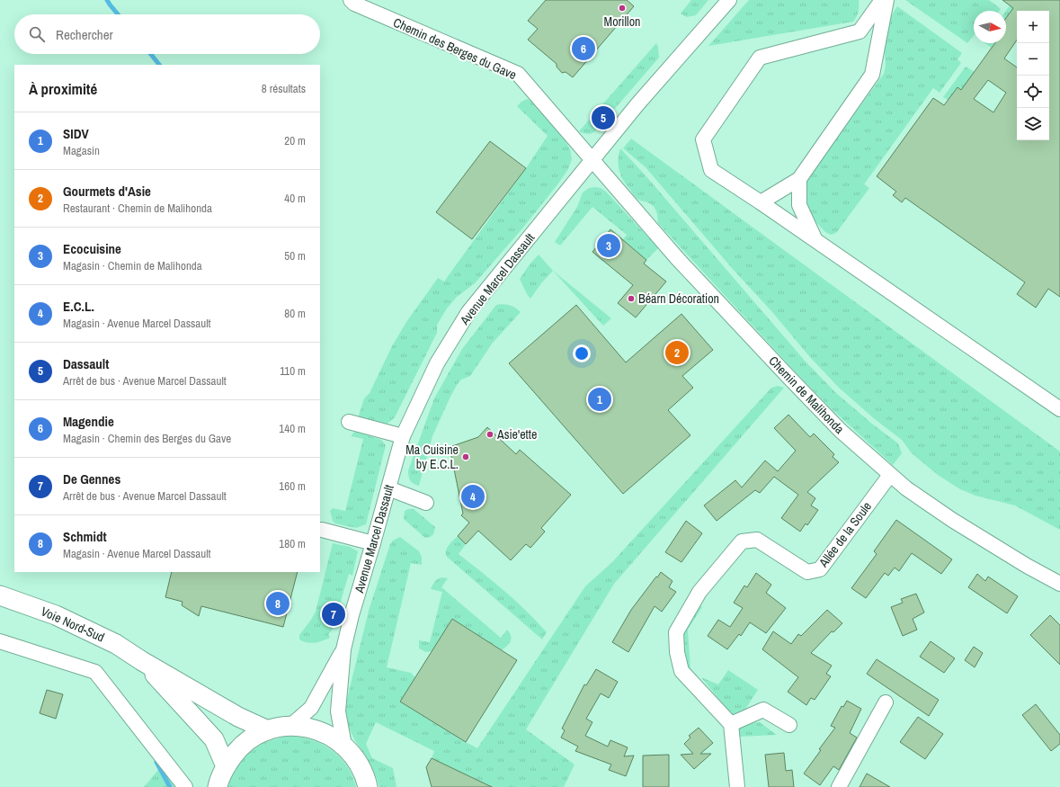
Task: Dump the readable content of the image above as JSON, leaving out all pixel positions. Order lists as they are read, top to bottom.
{
  "streets": {
    "main road": ["Voie Nord-Sud"],
    "street": [
      "Chemin des Berges du Gave",
      "Avenue Marcel Dassault",
      "Chemin de Malihonda",
      "Allée de la Soule"
    ]
  },
  "crossings": [
    ["Chemin des Berges du Gave", "Avenue Marcel Dassault"],
    ["Chemin des Berges du Gave", "Chemin de Malihonda"],
    ["Avenue Marcel Dassault", "Chemin de Malihonda"],
    ["Chemin de Malihonda", "Allée de la Soule"]
  ],
  "places": [
    "Morillon",
    "Béarn Décoration",
    "Asie'ette",
    "Ma Cuisine by E.C.L."
  ],
  "north": "right",
  "page": {
    "map_buttons": ["+", "−"],
    "search": "Rechercher",
    "pins": [
      "6",
      "5",
      "3",
      "2",
      "1",
      "4",
      "8",
      "7"
    ],
    "heading": ["À proximité", "8 résultats"],
    "list": [
      {
        "mark": "1",
        "name": "SIDV",
        "note": "Magasin",
        "value": "20 m"
      },
      {
        "mark": "2",
        "name": "Gourmets d'Asie",
        "note": "Restaurant · Chemin de Malihonda",
        "value": "40 m"
      },
      {
        "mark": "3",
        "name": "Ecocuisine",
        "note": "Magasin · Chemin de Malihonda",
        "value": "50 m"
      },
      {
        "mark": "4",
        "name": "E.C.L.",
        "note": "Magasin · Avenue Marcel Dassault",
        "value": "80 m"
      },
      {
        "mark": "5",
        "name": "Dassault",
        "note": "Arrêt de bus · Avenue Marcel Dassault",
        "value": "110 m"
      },
      {
        "mark": "6",
        "name": "Magendie",
        "note": "Magasin · Chemin des Berges du Gave",
        "value": "140 m"
      },
      {
        "mark": "7",
        "name": "De Gennes",
        "note": "Arrêt de bus · Avenue Marcel Dassault",
        "value": "160 m"
      },
      {
        "mark": "8",
        "name": "Schmidt",
        "note": "Magasin · Avenue Marcel Dassault",
        "value": "180 m"
      }
    ]
  }
}
